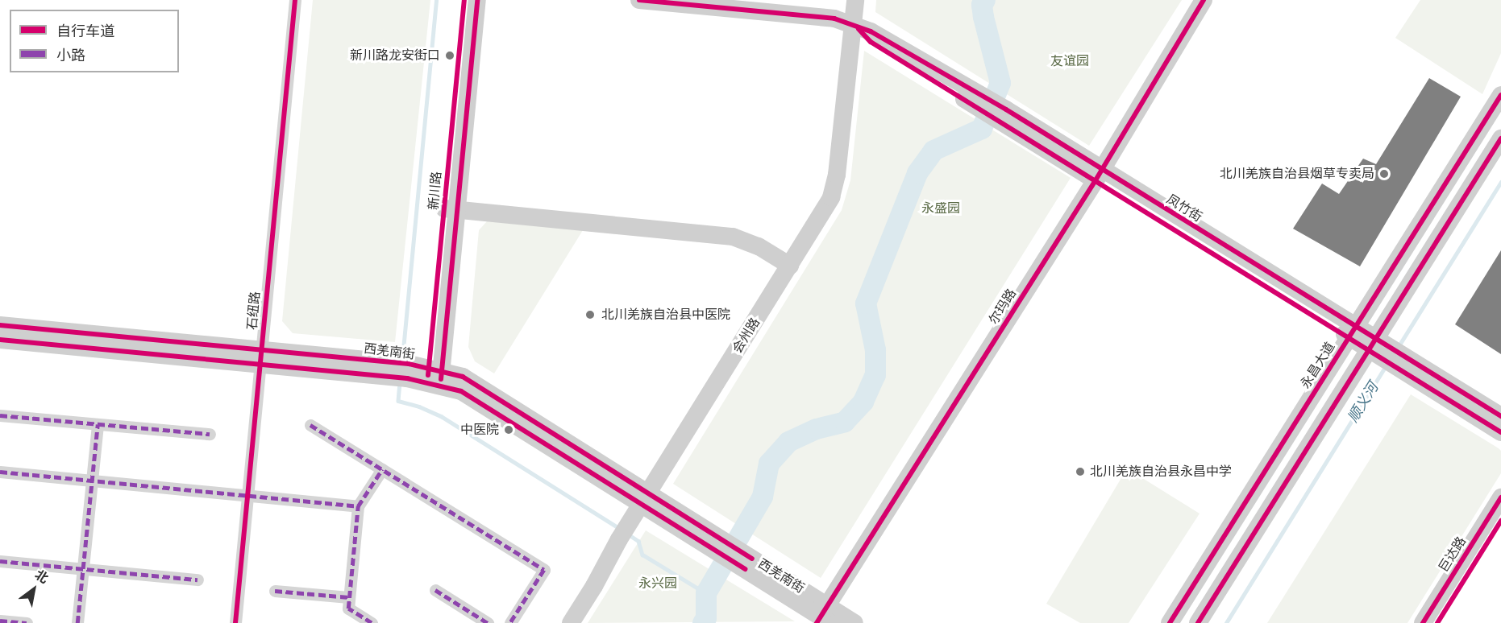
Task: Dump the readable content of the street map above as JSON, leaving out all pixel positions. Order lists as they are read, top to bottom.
{
  "streets": {
    "street": [
      "新川路",
      "凤竹街",
      "尔玛路",
      "石纽路",
      "会州路",
      "西羌南街",
      "永昌大道",
      "巨达路"
    ]
  },
  "crossings": [
    ["新川路", "西羌南街"],
    ["凤竹街", "尔玛路"],
    ["凤竹街", "会州路"],
    ["凤竹街", "永昌大道"],
    ["尔玛路", "西羌南街"],
    ["石纽路", "西羌南街"],
    ["会州路", "西羌南街"]
  ],
  "water": ["顺义河"],
  "parks": ["友谊园", "永盛园", "永兴园"],
  "places": [
    "新川路龙安街口",
    "北川羌族自治县烟草专卖局",
    "北川羌族自治县中医院",
    "中医院",
    "北川羌族自治县永昌中学"
  ],
  "legend": ["自行车道", "小路"],
  "north": "top right"
}
